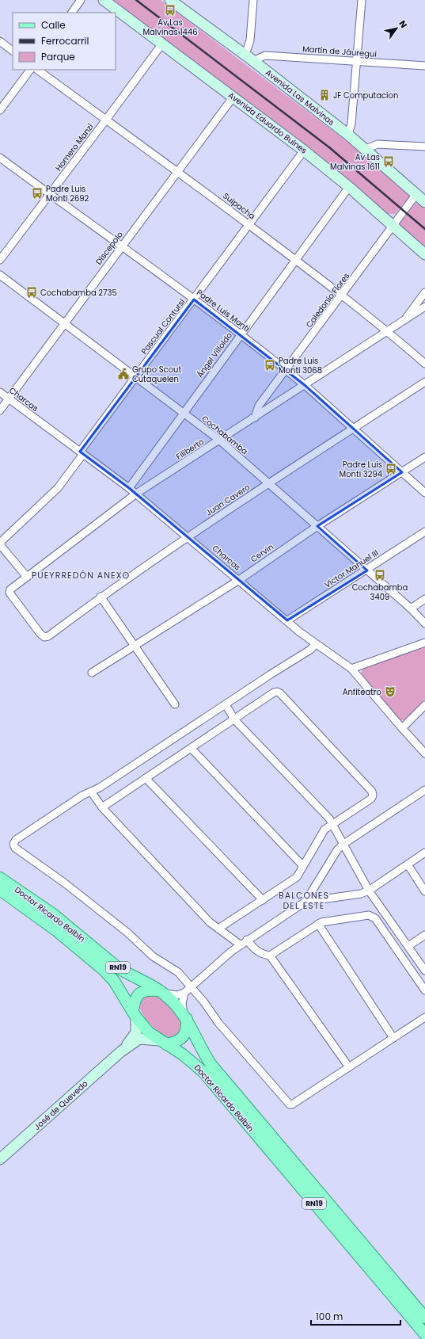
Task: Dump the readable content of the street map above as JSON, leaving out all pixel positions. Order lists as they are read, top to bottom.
{
  "streets": {
    "main road": [
      "Avenida Las Malvinas",
      "Avenida Eduardo Bulnes",
      "Doctor Ricardo Balbín",
      "RN19",
      "José de Quevedo"
    ],
    "street": [
      "Martín de Jáuregui",
      "Homero Manzi",
      "Suipacha",
      "Discepolo",
      "Caledonio Flores",
      "Padre Luis Monti",
      "Pascual Contursi",
      "Ángel Villoldo",
      "Charcas",
      "Cochabamba",
      "Filiberto",
      "Juan Cavero",
      "Cervin",
      "Víctor Manuel III"
    ]
  },
  "crossings": [
    ["Martín de Jáuregui", "Avenida Las Malvinas"],
    ["Avenida Las Malvinas", "Caledonio Flores"],
    ["Avenida Eduardo Bulnes", "Homero Manzi"],
    ["Avenida Eduardo Bulnes", "Discepolo"],
    ["Avenida Eduardo Bulnes", "Caledonio Flores"],
    ["Avenida Eduardo Bulnes", "Pascual Contursi"],
    ["Avenida Eduardo Bulnes", "Ángel Villoldo"],
    ["Homero Manzi", "Suipacha"],
    ["Homero Manzi", "Padre Luis Monti"],
    ["Suipacha", "Discepolo"],
    ["Suipacha", "Caledonio Flores"],
    ["Suipacha", "Pascual Contursi"],
    ["Suipacha", "Ángel Villoldo"],
    ["Suipacha", "Filiberto"],
    ["Discepolo", "Padre Luis Monti"],
    ["Discepolo", "Charcas"],
    ["Discepolo", "Cochabamba"],
    ["Caledonio Flores", "Padre Luis Monti"],
    ["Caledonio Flores", "Filiberto"],
    ["Padre Luis Monti", "Pascual Contursi"],
    ["Padre Luis Monti", "Ángel Villoldo"],
    ["Padre Luis Monti", "Filiberto"],
    ["Padre Luis Monti", "Juan Cavero"],
    ["Padre Luis Monti", "Cervin"],
    ["Pascual Contursi", "Charcas"],
    ["Pascual Contursi", "Cochabamba"],
    ["Pascual Contursi", "Filiberto"],
    ["Ángel Villoldo", "Charcas"],
    ["Ángel Villoldo", "Cochabamba"],
    ["Charcas", "Filiberto"],
    ["Charcas", "Juan Cavero"],
    ["Charcas", "Cervin"],
    ["Charcas", "Víctor Manuel III"],
    ["Cochabamba", "Filiberto"],
    ["Cochabamba", "Juan Cavero"],
    ["Cochabamba", "Cervin"],
    ["Cochabamba", "Víctor Manuel III"],
    ["Filiberto", "Juan Cavero"]
  ],
  "districts": ["PUEYRREDÓN ANEXO", "BALCONES DEL ESTE"],
  "places": {
    "bus stop": [
      "Av Las Malvinas 1446",
      "Av Las Malvinas 1611",
      "Padre Luis Monti 2692",
      "Cochabamba 2735",
      "Padre Luis Monti 3068",
      "Padre Luis Monti 3294",
      "Cochabamba 3409"
    ],
    "building": ["JF Computacion"],
    "public building": ["Grupo Scout Cutaquelen"],
    "theatre": ["Anfiteatro"]
  },
  "legend": ["Calle", "Ferrocarril", "Parque"],
  "scale_bar": "100 m",
  "north": "top right"
}
